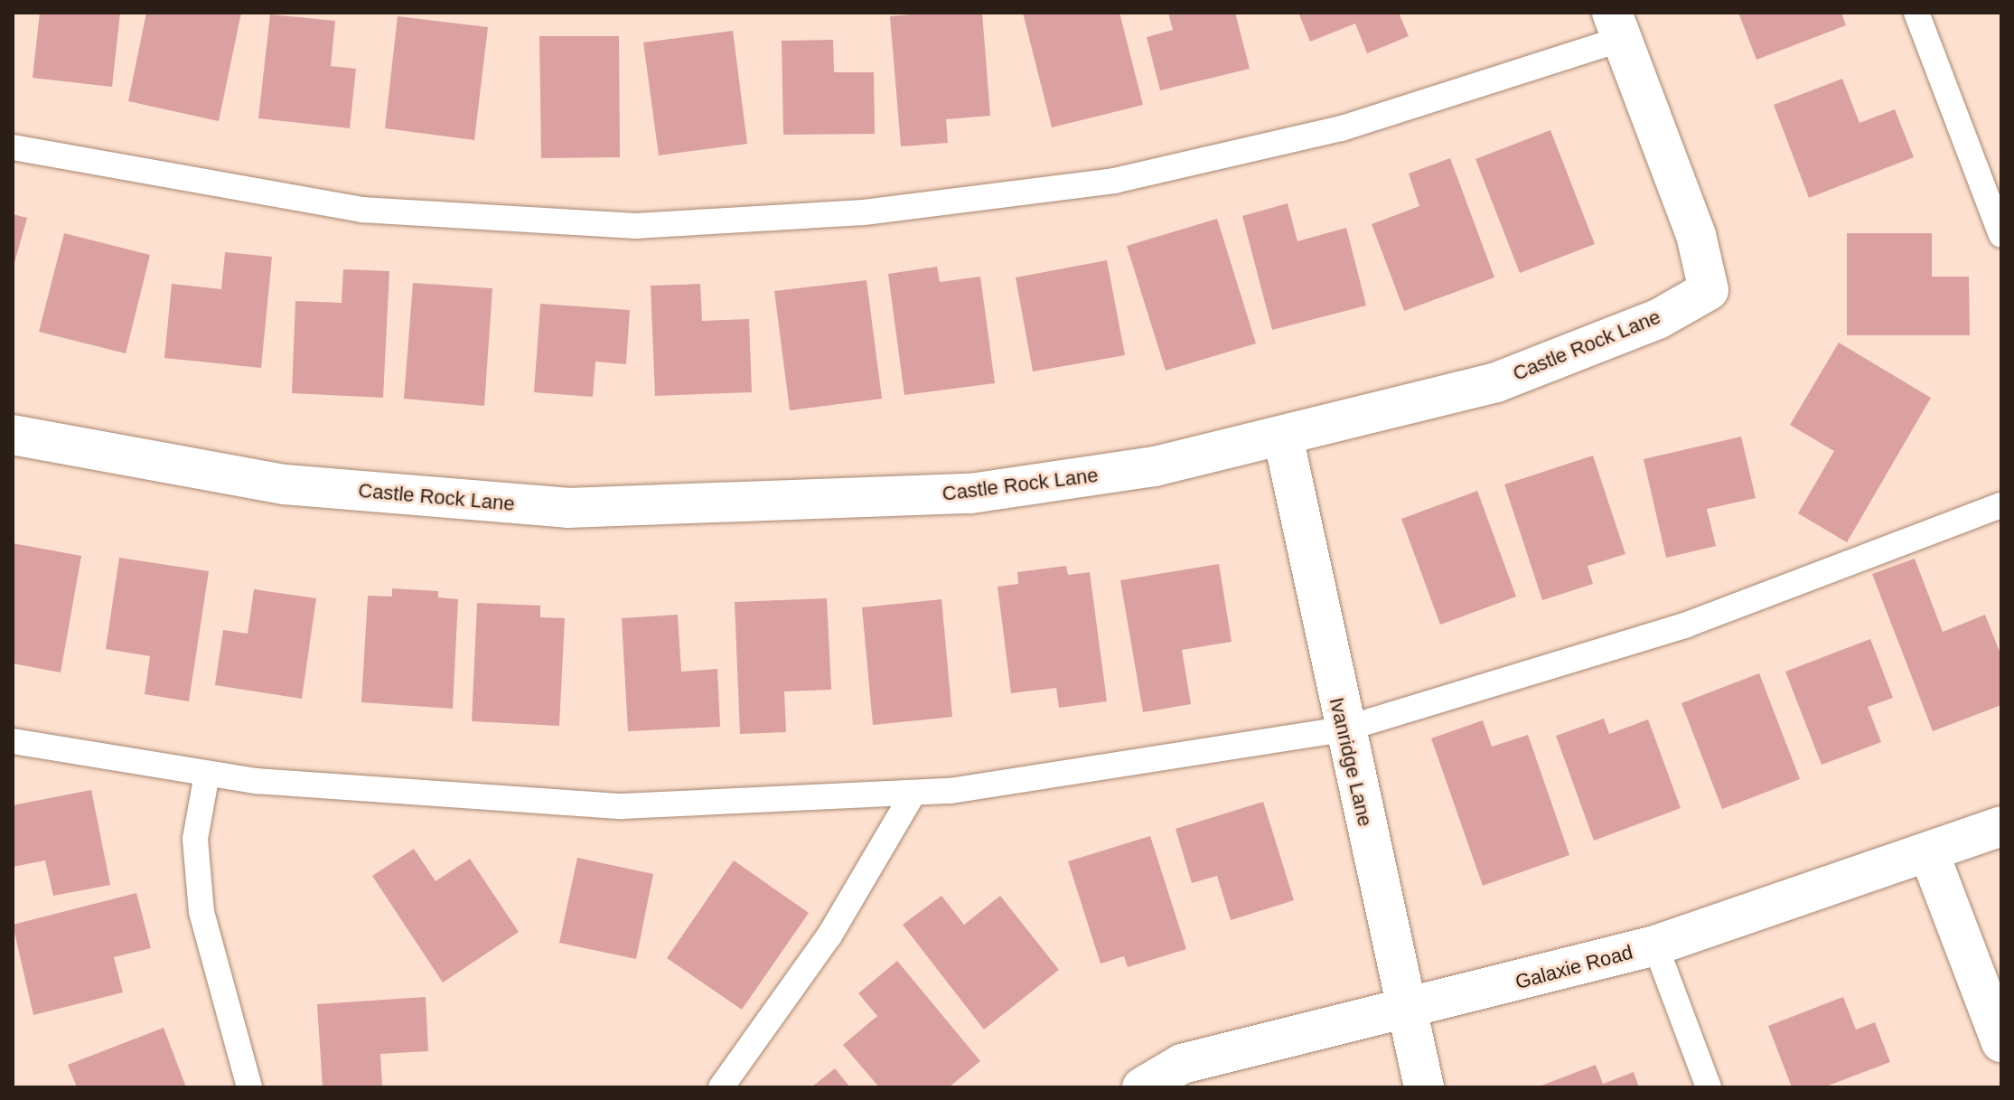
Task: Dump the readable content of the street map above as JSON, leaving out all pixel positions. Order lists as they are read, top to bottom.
{
  "streets": {
    "street": ["Castle Rock Lane", "Ivanridge Lane", "Galaxie Road"]
  },
  "crossings": [
    ["Castle Rock Lane", "Ivanridge Lane"],
    ["Ivanridge Lane", "Galaxie Road"]
  ]
}
